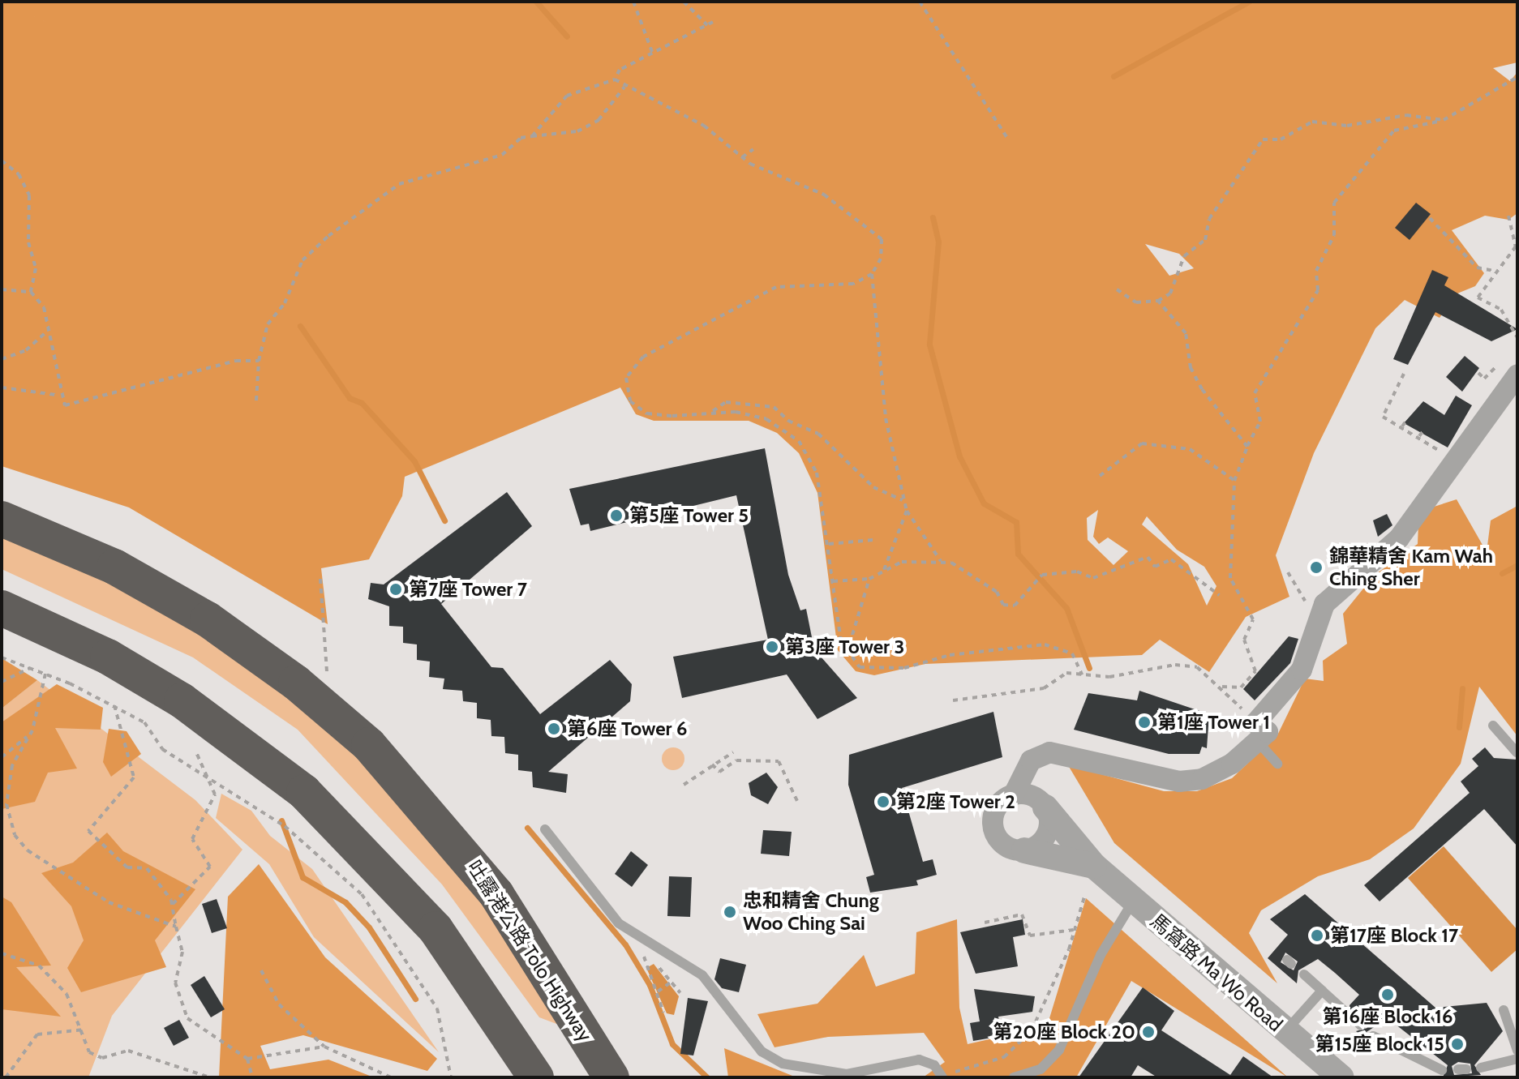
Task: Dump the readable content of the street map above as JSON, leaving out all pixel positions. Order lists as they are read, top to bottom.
{
  "streets": {
    "highway": ["吐露港公路 Tolo Highway"],
    "street": ["馬窩路 Ma Wo Road"]
  },
  "places": [
    "第5座 Tower 5",
    "錦華精舍 Kam Wah Ching Sher",
    "第7座 Tower 7",
    "第3座 Tower 3",
    "第1座 Tower 1",
    "第6座 Tower 6",
    "第2座 Tower 2",
    "忠和精舍 Chung Woo Ching Sai",
    "第17座 Block 17",
    "第16座 Block 16",
    "第20座 Block 20",
    "第15座 Block 15"
  ]
}
